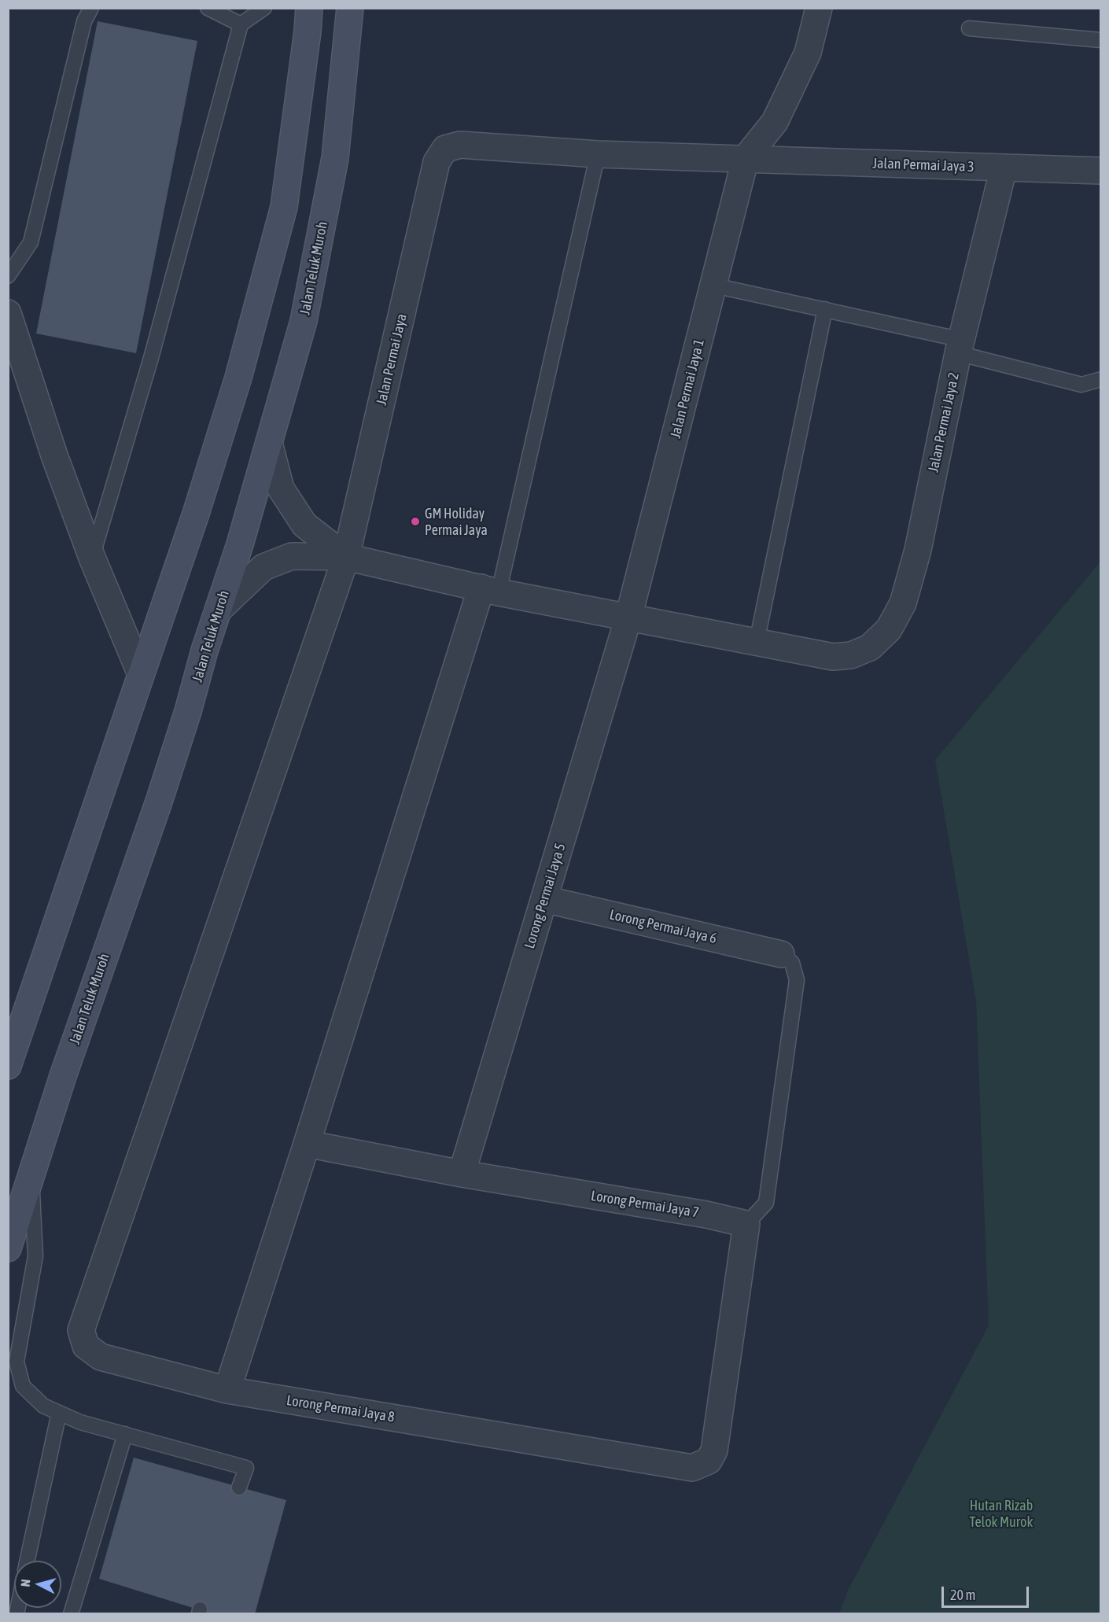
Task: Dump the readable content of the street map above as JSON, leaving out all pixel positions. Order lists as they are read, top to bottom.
{
  "streets": {
    "main road": ["Jalan Teluk Muroh"],
    "street": [
      "Jalan Permai Jaya 3",
      "Jalan Permai Jaya",
      "Jalan Permai Jaya 1",
      "Jalan Permai Jaya 2",
      "Lorong Permai Jaya 5",
      "Lorong Permai Jaya 6",
      "Lorong Permai Jaya 7",
      "Lorong Permai Jaya 8"
    ]
  },
  "crossings": [
    ["Jalan Permai Jaya 3", "Jalan Permai Jaya"],
    ["Jalan Permai Jaya 3", "Jalan Permai Jaya 1"],
    ["Jalan Permai Jaya 3", "Jalan Permai Jaya 2"],
    ["Jalan Permai Jaya", "Lorong Permai Jaya 8"],
    ["Jalan Permai Jaya 1", "Lorong Permai Jaya 5"],
    ["Lorong Permai Jaya 5", "Lorong Permai Jaya 6"],
    ["Lorong Permai Jaya 5", "Lorong Permai Jaya 7"],
    ["Lorong Permai Jaya 7", "Lorong Permai Jaya 8"]
  ],
  "parks": ["Hutan Rizab Telok Murok"],
  "places": ["GM Holiday Permai Jaya"],
  "scale_bar": "20 m",
  "north": "left"
}
